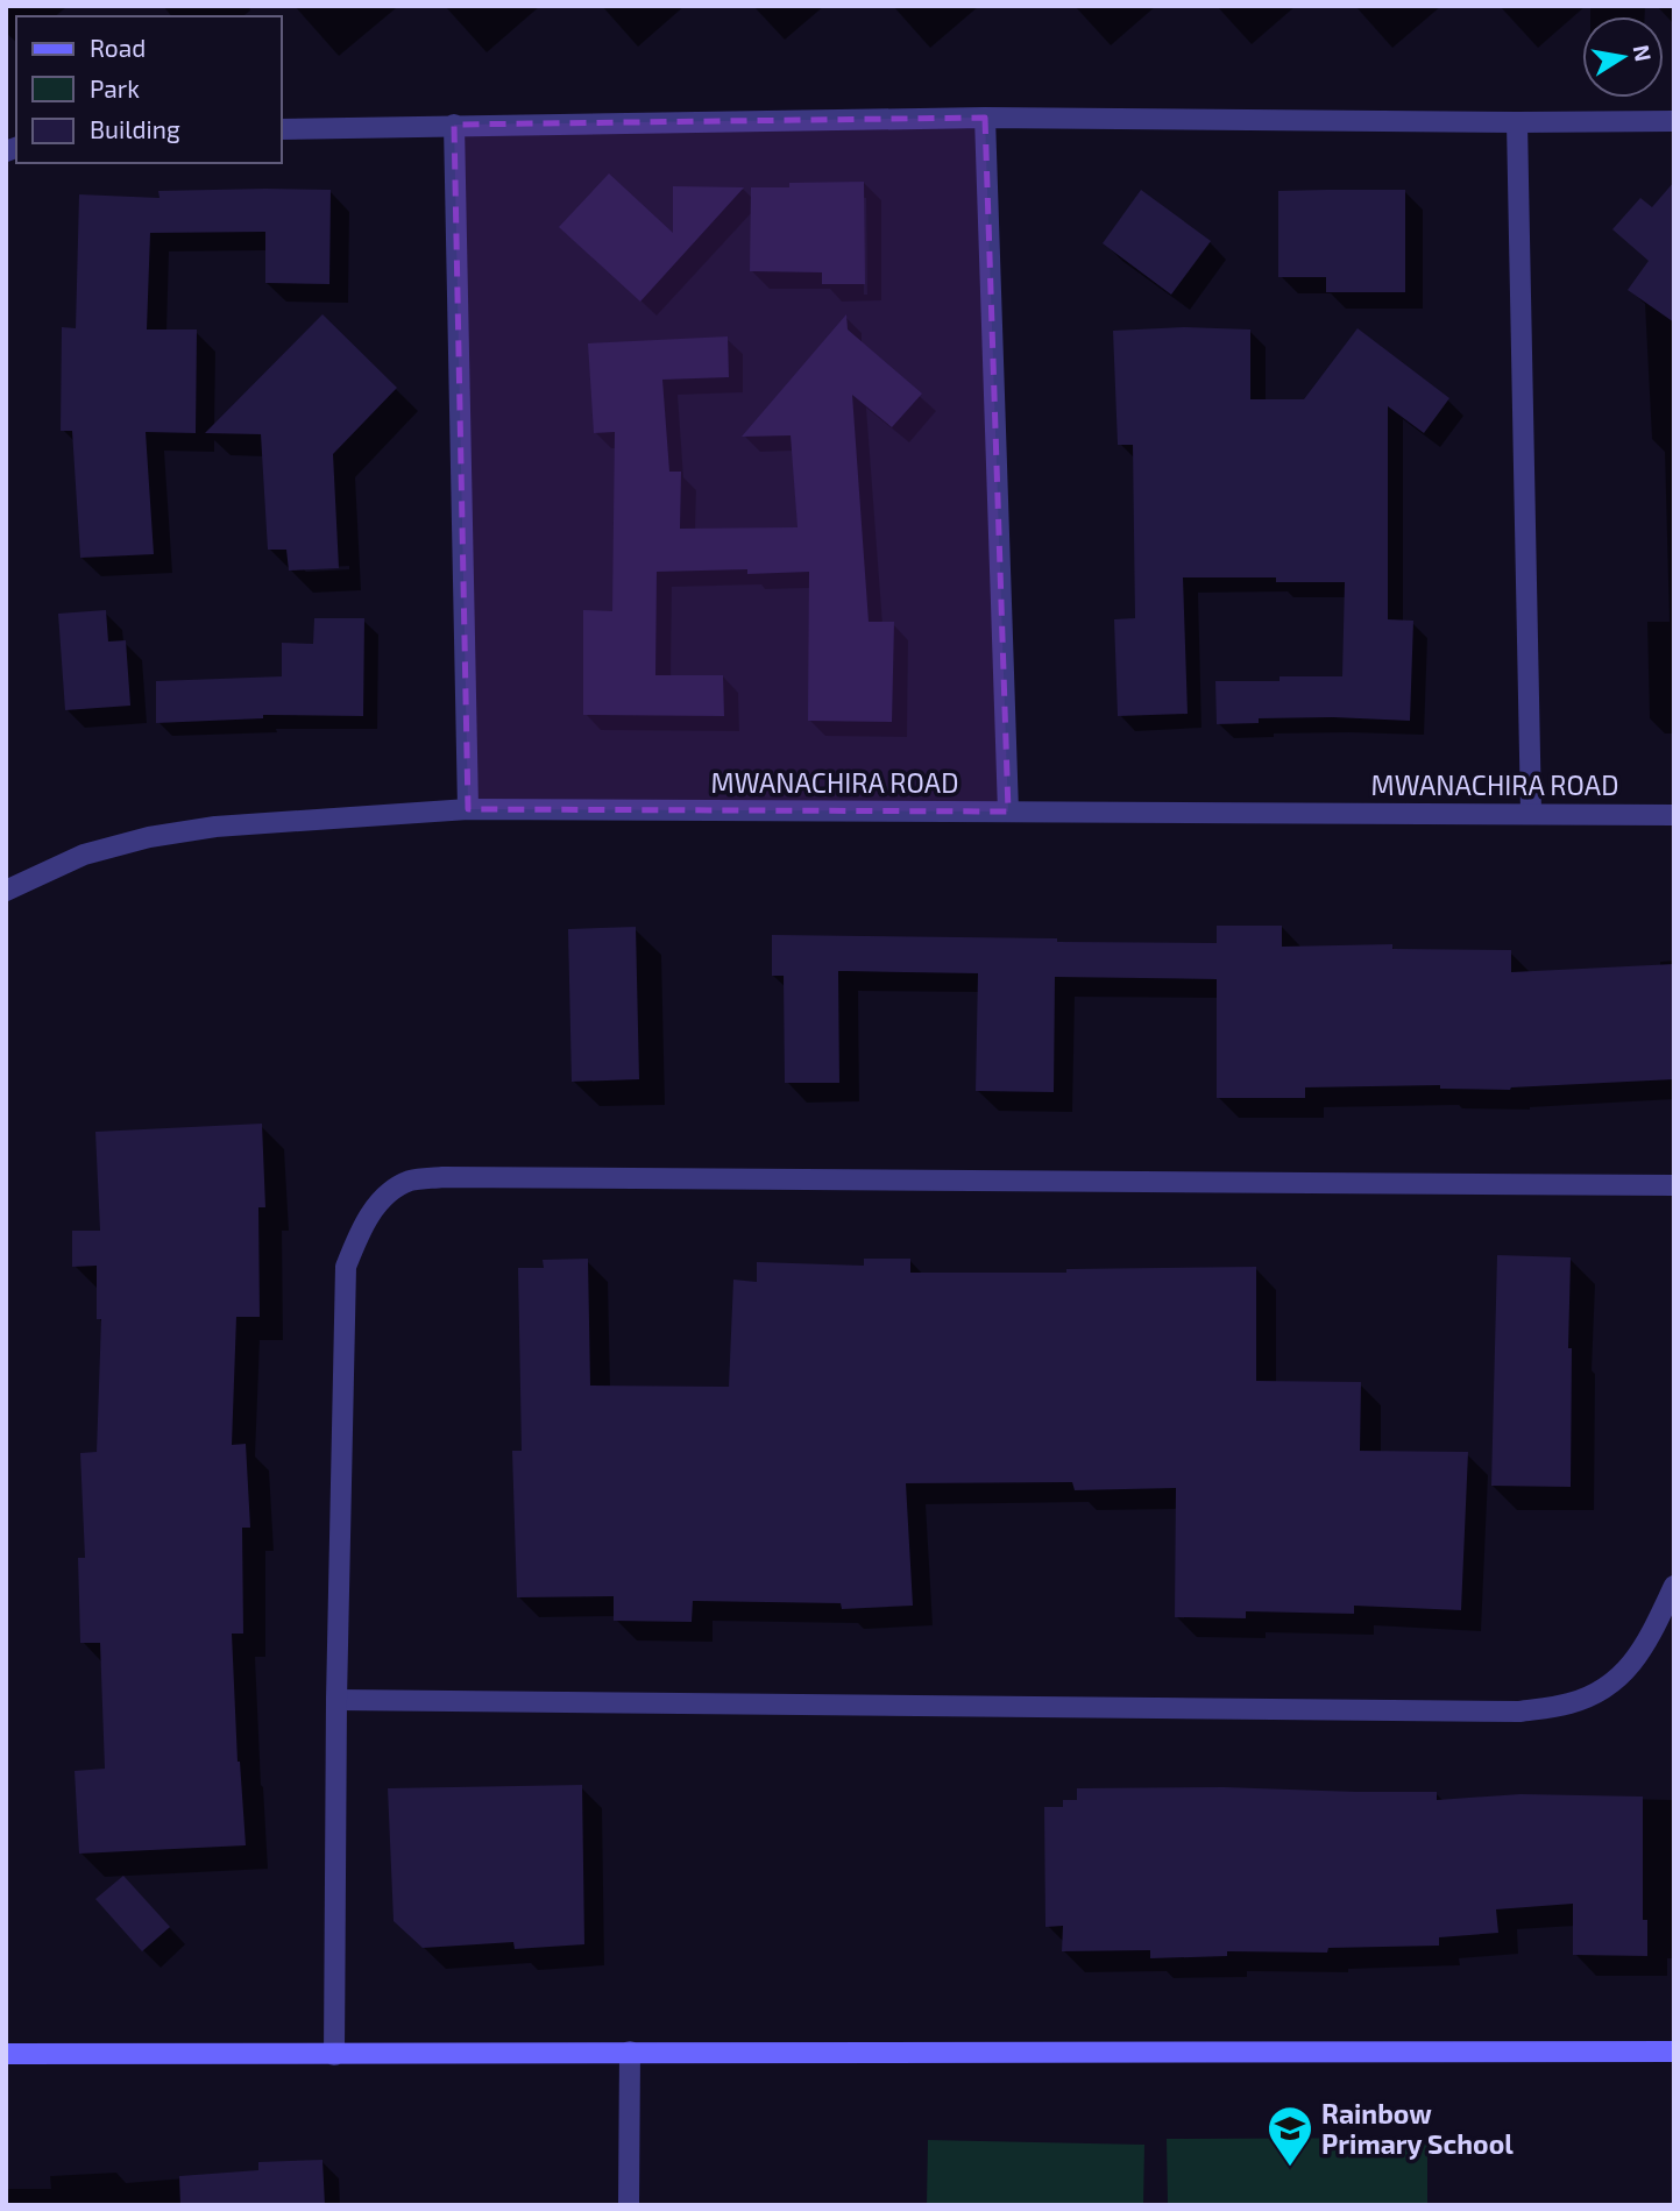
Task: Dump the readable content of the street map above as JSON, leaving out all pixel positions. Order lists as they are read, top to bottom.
{
  "streets": {
    "street": ["MWANACHIRA ROAD"]
  },
  "places": {
    "school or university": ["Rainbow Primary School"]
  },
  "legend": ["Road", "Park", "Building"],
  "north": "right"
}
